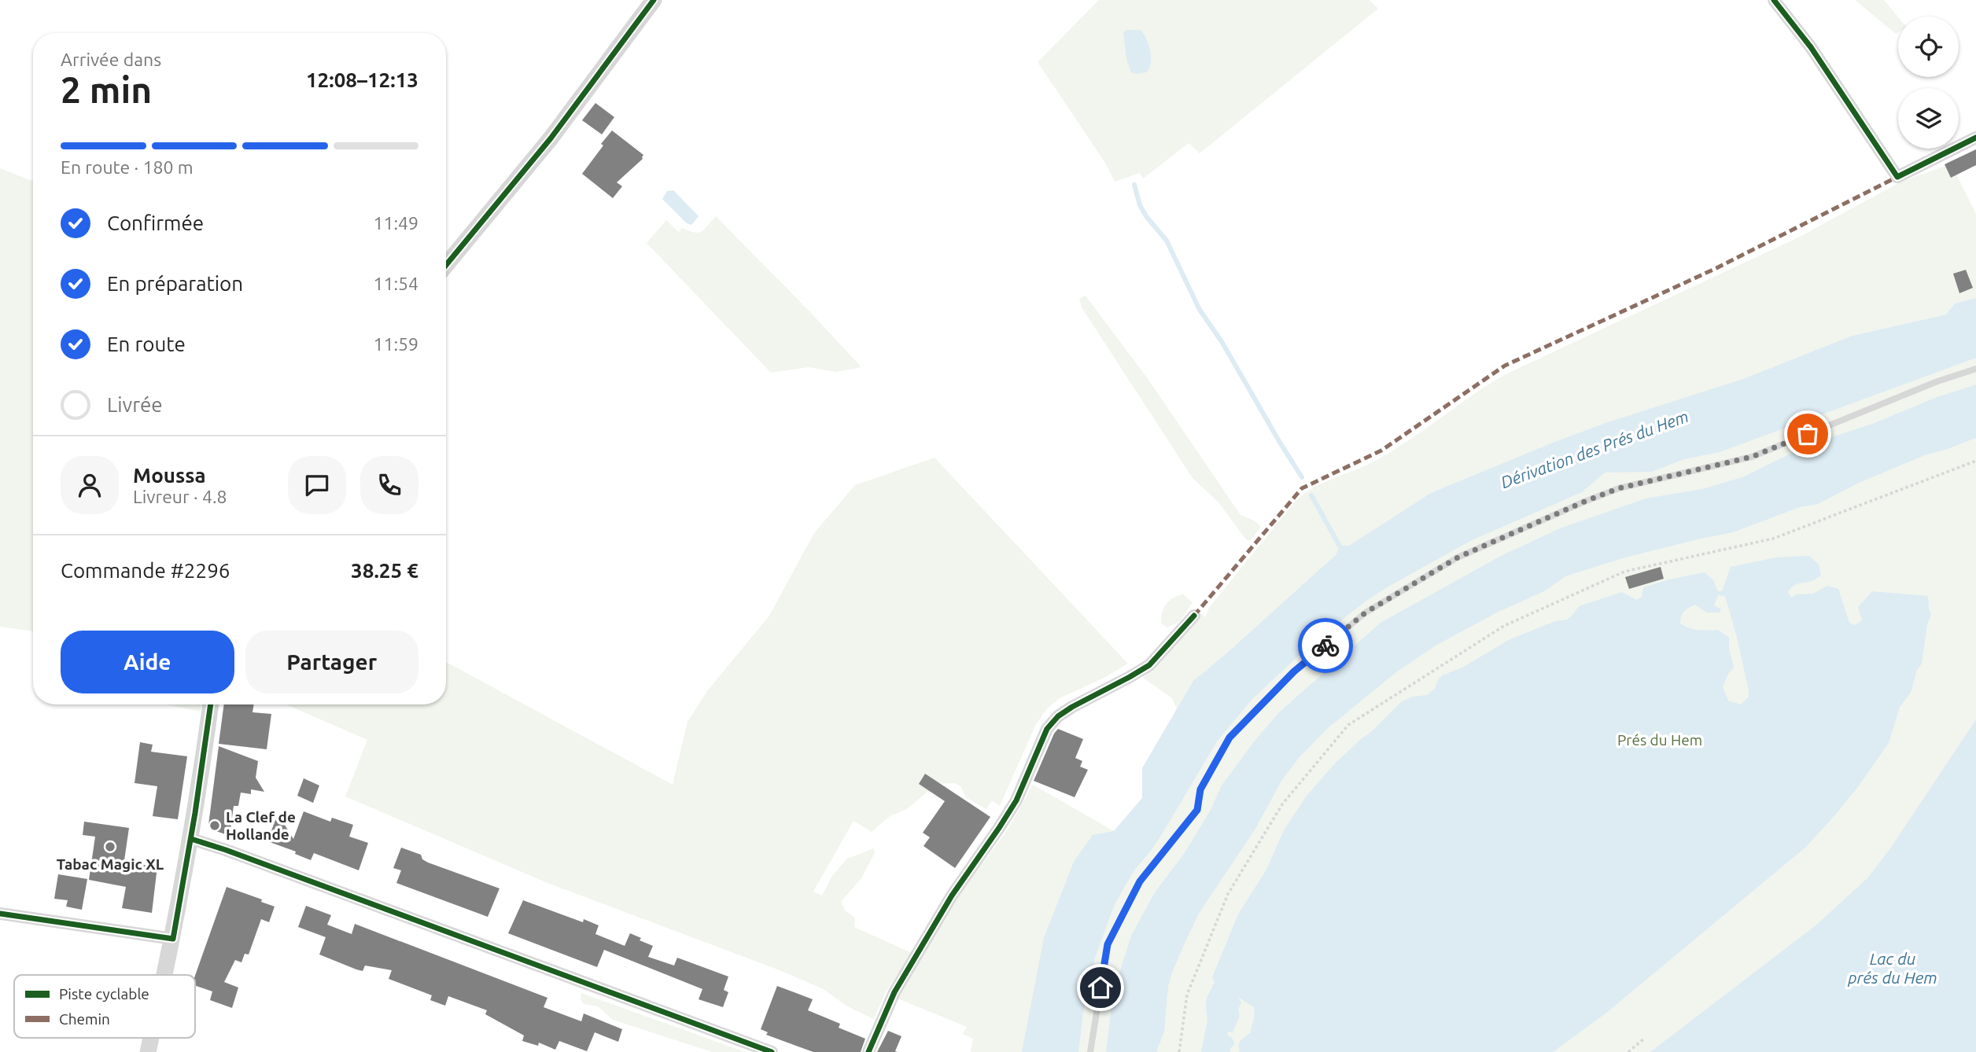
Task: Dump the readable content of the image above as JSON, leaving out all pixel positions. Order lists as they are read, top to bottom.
{
  "water": ["Dérivation des Prés du Hem", "Lac du prés du Hem"],
  "parks": ["Prés du Hem"],
  "places": ["La Clef de Hollande", "Tabac Magic XL"],
  "legend": ["Piste cyclable", "Chemin"],
  "page": {
    "heading": ["2 min", "Arrivée dans", "12:08–12:13"],
    "panel": [
      "Moussa",
      "Livreur · 4.8",
      "Commande #2296",
      "38.25 €"
    ],
    "bar": "En route · 180 m",
    "list": [
      ["Confirmée", "11:49"],
      ["En préparation", "11:54"],
      ["En route", "11:59"],
      "Livrée"
    ],
    "buttons": ["Aide", "Partager"]
  }
}
